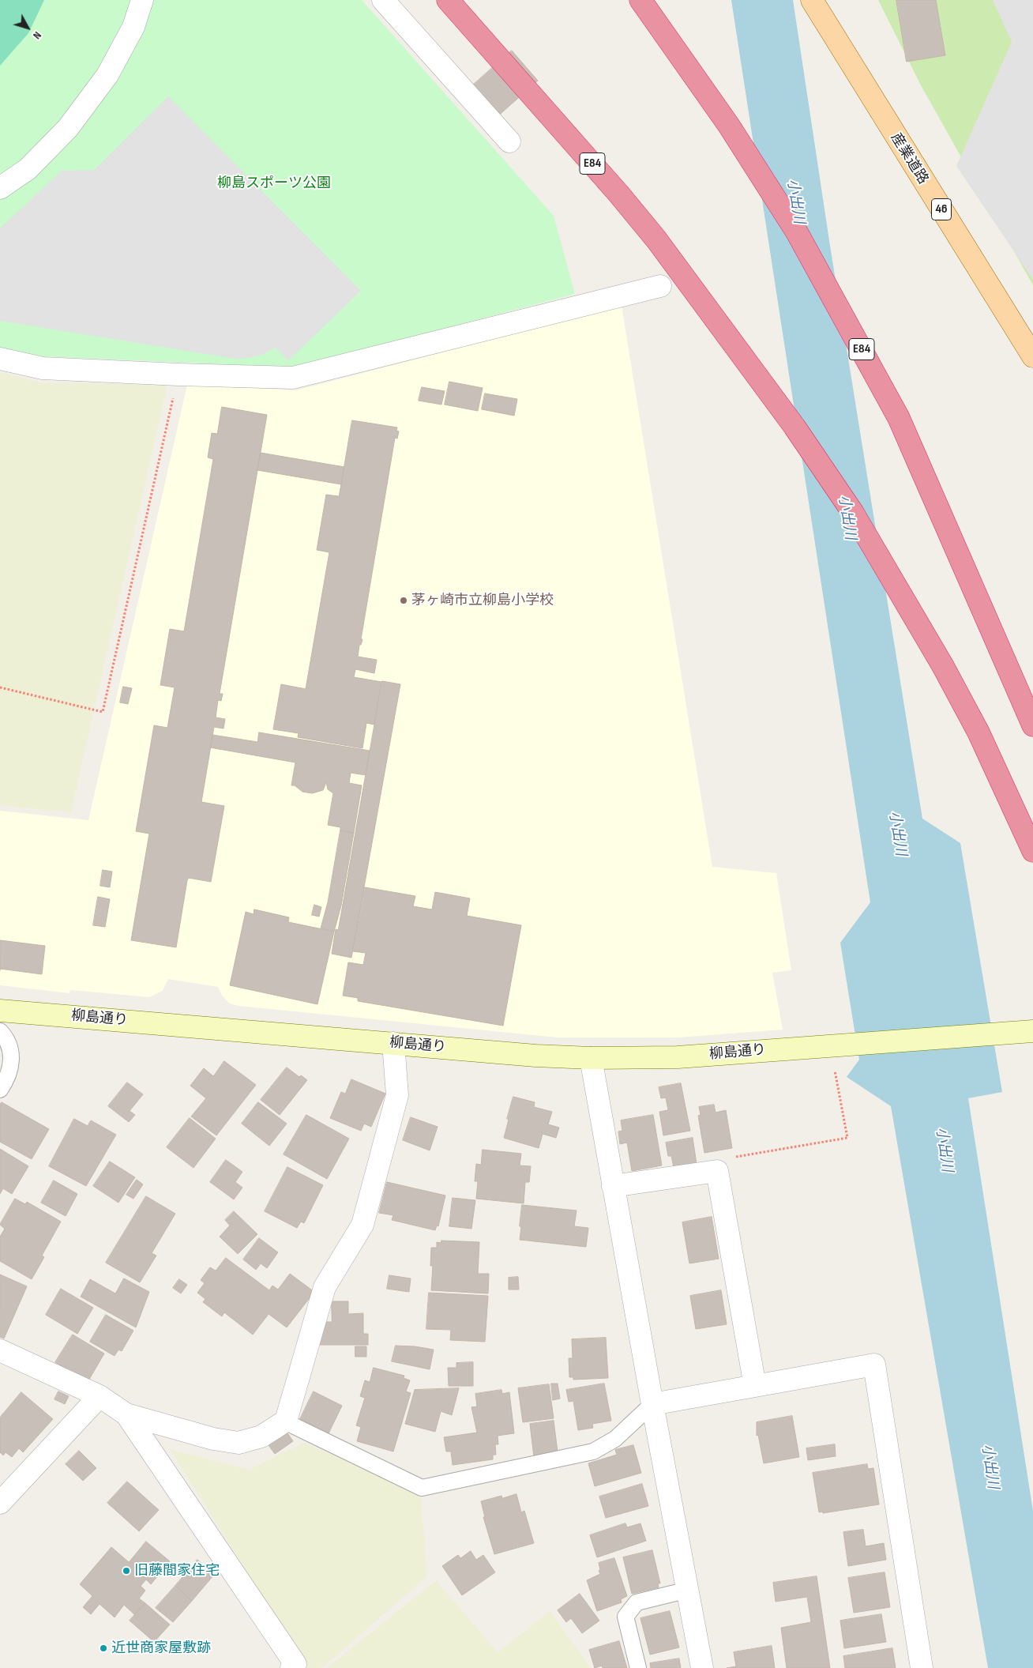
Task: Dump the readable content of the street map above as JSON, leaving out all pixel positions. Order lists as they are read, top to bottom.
{
  "streets": {
    "highway": ["E84"],
    "main road": ["産業道路", "46"],
    "street": ["柳島通り"]
  },
  "water": ["小出川"],
  "parks": ["柳島スポーツ公園"],
  "places": ["茅ヶ崎市立柳島小学校", "旧藤間家住宅", "近世商家屋敷跡"],
  "north": "bottom right"
}
